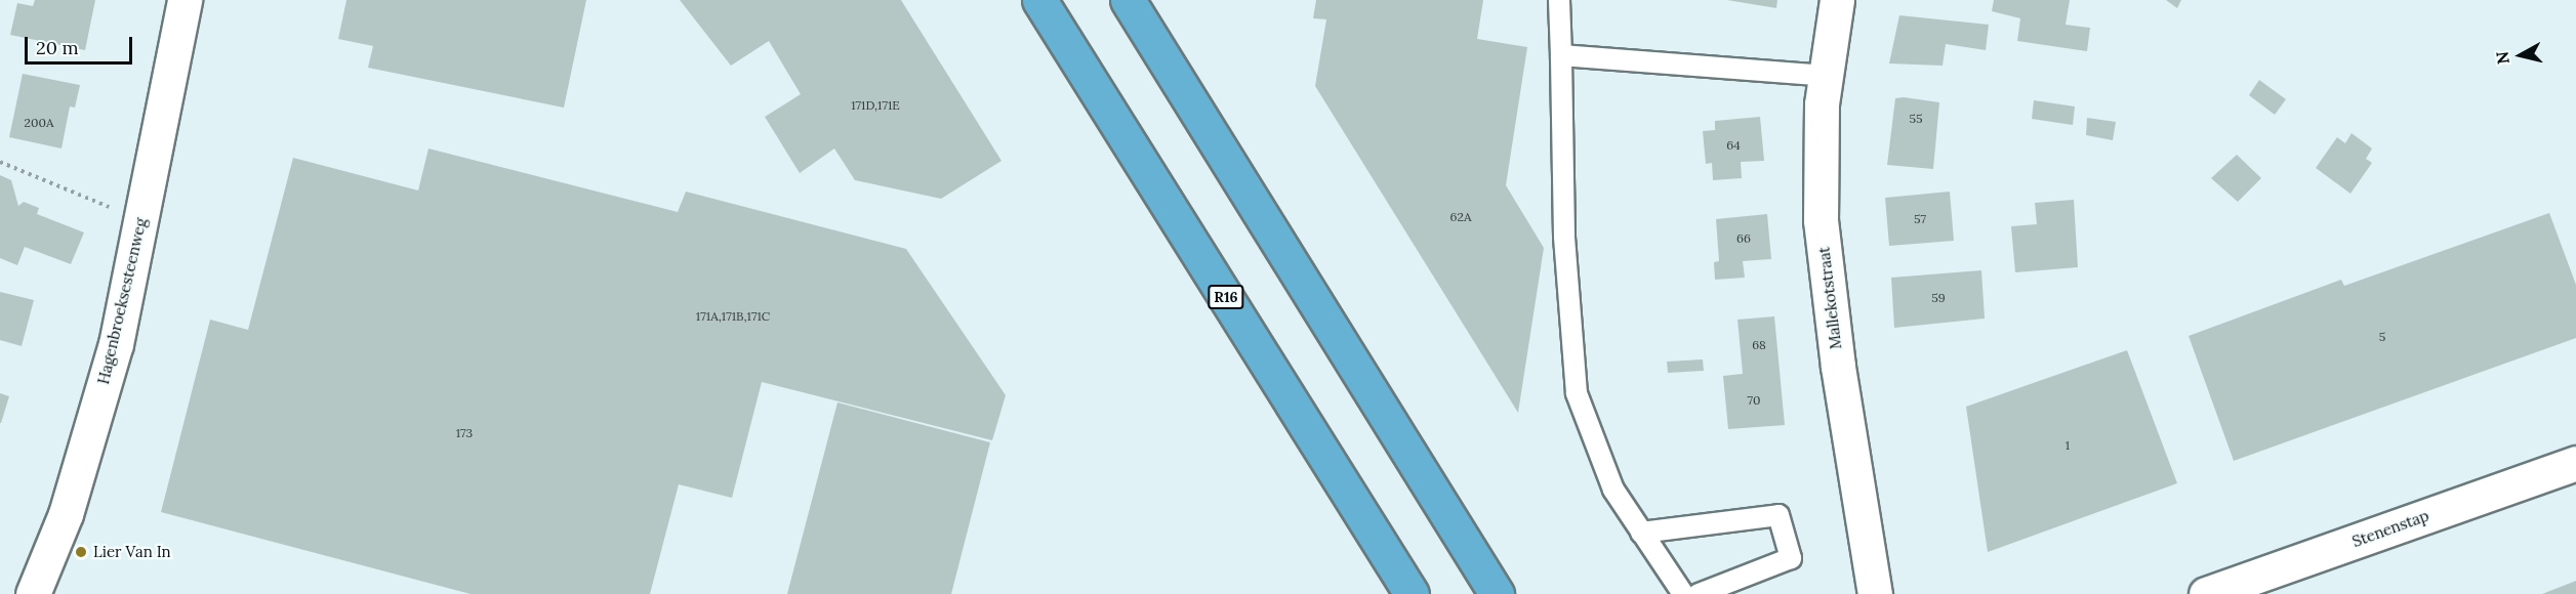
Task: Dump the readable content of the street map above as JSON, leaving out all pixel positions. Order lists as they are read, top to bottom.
{
  "streets": {
    "highway": ["R16"],
    "street": ["Mallekotstraat", "Hagenbroeksesteenweg", "Stenenstap"]
  },
  "places": ["Lier Van In"],
  "house_numbers": [
    "171D,171E",
    "55",
    "200A",
    "64",
    "62A",
    "57",
    "66",
    "59",
    "171A,171B,171C",
    "5",
    "68",
    "70",
    "173",
    "1"
  ],
  "scale_bar": "20 m",
  "north": "left"
}
